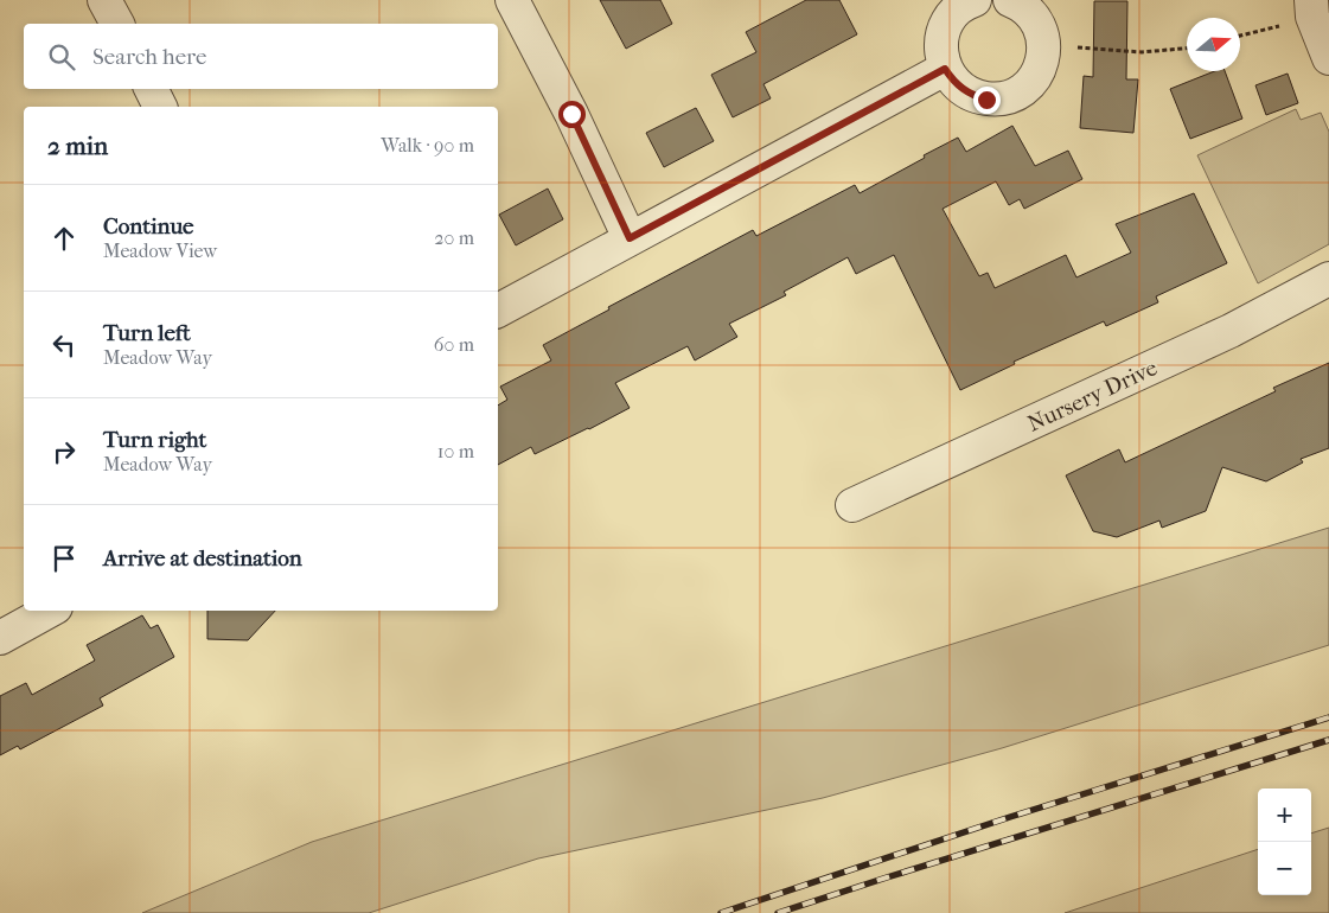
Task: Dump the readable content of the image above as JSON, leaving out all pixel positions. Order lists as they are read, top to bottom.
{
  "streets": {
    "street": ["Nursery Drive"]
  },
  "north": "right",
  "page": {
    "search": "Search here",
    "heading": ["2 min", "Walk · 90 m"],
    "list": [
      ["Continue", "Meadow View", "20 m"],
      ["Turn left", "Meadow Way", "60 m"],
      ["Turn right", "Meadow Way", "10 m"],
      "Arrive at destination"
    ],
    "map_buttons": ["+", "−"]
  }
}
